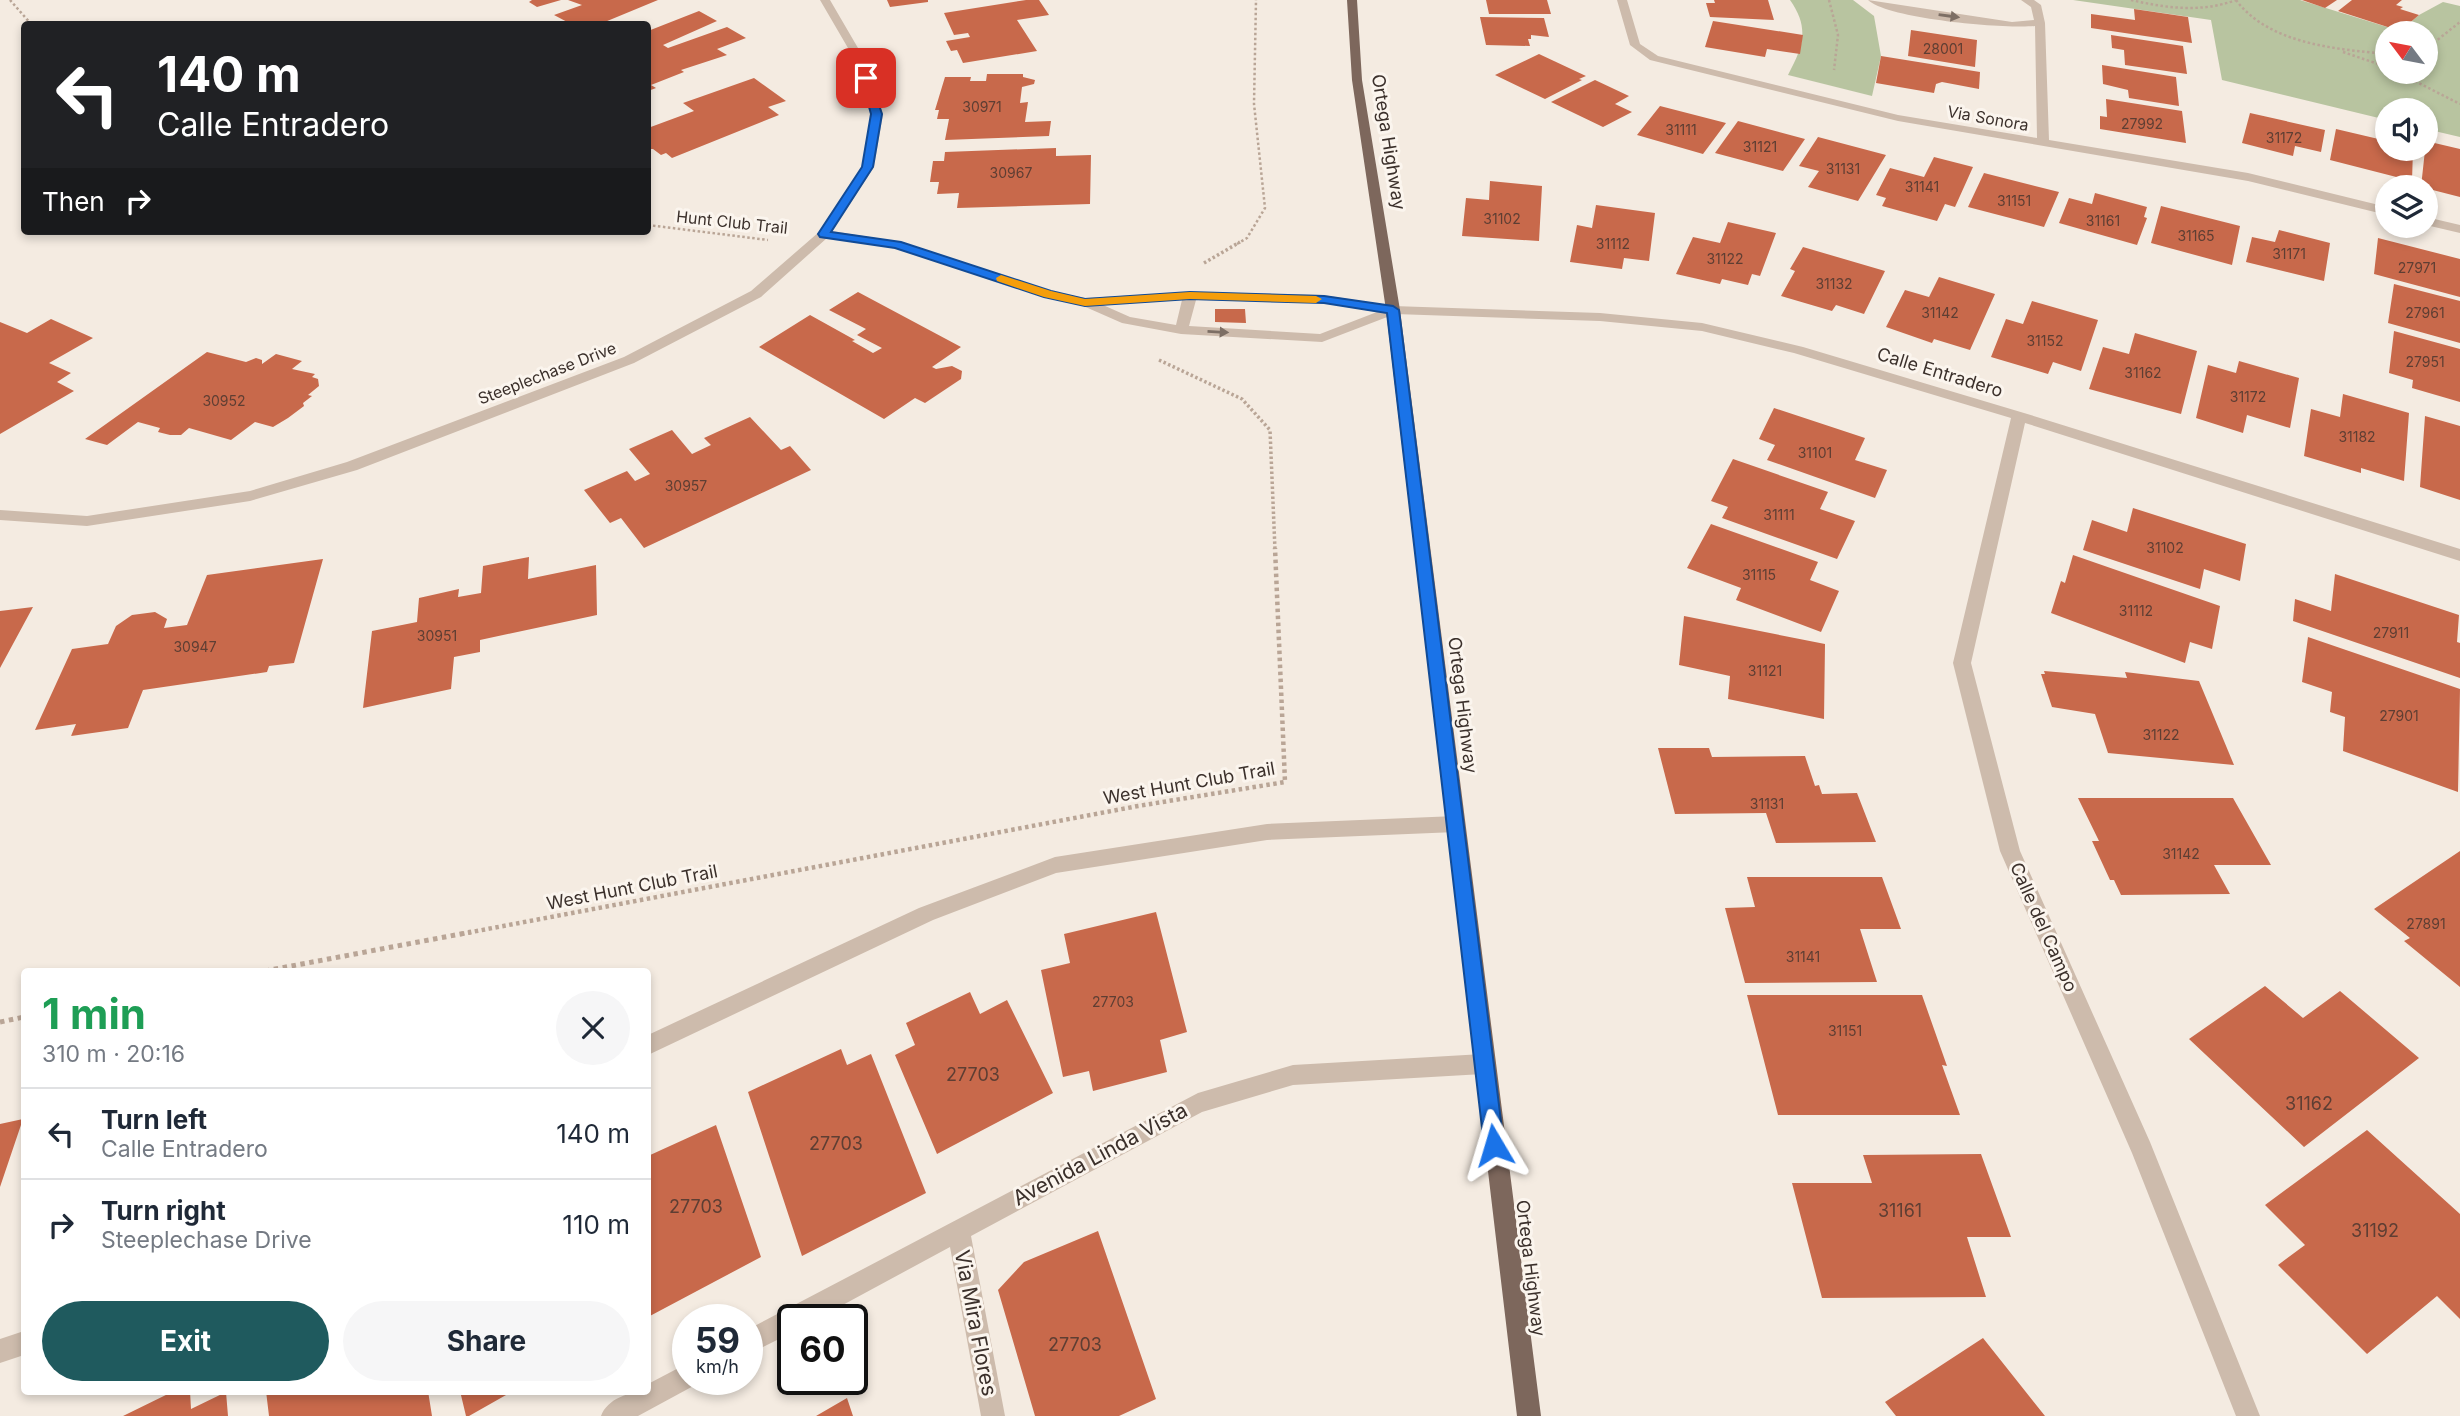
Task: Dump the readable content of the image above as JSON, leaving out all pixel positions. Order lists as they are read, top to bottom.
{
  "streets": {
    "main road": ["Ortega Highway"],
    "street": [
      "Via Sonora",
      "Calle Entradero",
      "Steeplechase Drive",
      "Calle del Campo",
      "Avenida Linda Vista",
      "Via Mira Flores"
    ],
    "path": ["Hunt Club Trail", "West Hunt Club Trail"]
  },
  "crossings": [
    ["Ortega Highway", "Calle Entradero"],
    ["Ortega Highway", "Avenida Linda Vista"],
    ["Hunt Club Trail", "Calle Entradero"],
    ["Hunt Club Trail", "Steeplechase Drive"],
    ["Calle Entradero", "Steeplechase Drive"],
    ["Calle Entradero", "Calle del Campo"],
    ["Avenida Linda Vista", "Via Mira Flores"]
  ],
  "house_numbers": [
    "28001",
    "30971",
    "27992",
    "31111",
    "31172",
    "31121",
    "31131",
    "30967",
    "31141",
    "31151",
    "31102",
    "31161",
    "31165",
    "31112",
    "31171",
    "31122",
    "27971",
    "31132",
    "31142",
    "27961",
    "31152",
    "27951",
    "31162",
    "31172",
    "30952",
    "31182",
    "31101",
    "30957",
    "31111",
    "31102",
    "31115",
    "31112",
    "27911",
    "30951",
    "30947",
    "31121",
    "27901",
    "31122",
    "31131",
    "31142",
    "27891",
    "31141",
    "27703",
    "31151",
    "27703",
    "31162",
    "27703",
    "27703",
    "31161",
    "31192",
    "27703"
  ],
  "north": "top left",
  "page": {
    "turn": ["140 m", "Calle Entradero"],
    "then": "Then",
    "heading": ["1 min", "310 m · 20:16"],
    "list": [
      {
        "name": "Turn left",
        "note": "Calle Entradero",
        "value": "140 m"
      },
      {
        "name": "Turn right",
        "note": "Steeplechase Drive",
        "value": "110 m"
      }
    ],
    "buttons": ["Exit", "Share"],
    "speed": "59 km/h",
    "limit": "60"
  }
}
